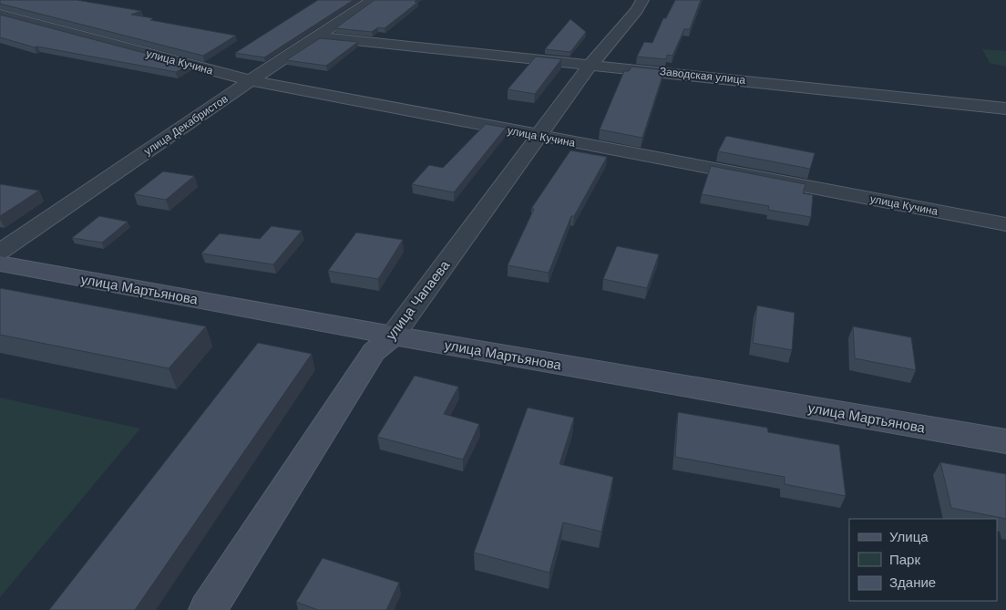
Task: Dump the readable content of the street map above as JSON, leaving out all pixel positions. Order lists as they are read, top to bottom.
{
  "streets": {
    "main road": ["улица Мартьянова", "улица Чапаева"],
    "street": ["улица Кучина", "Заводская улица", "улица Декабристов"]
  },
  "crossings": [
    ["улица Кучина", "улица Декабристов"],
    ["улица Кучина", "улица Чапаева"],
    ["Заводская улица", "улица Декабристов"],
    ["Заводская улица", "улица Чапаева"],
    ["улица Мартьянова", "улица Чапаева"]
  ],
  "legend": ["Улица", "Парк", "Здание"]
}
